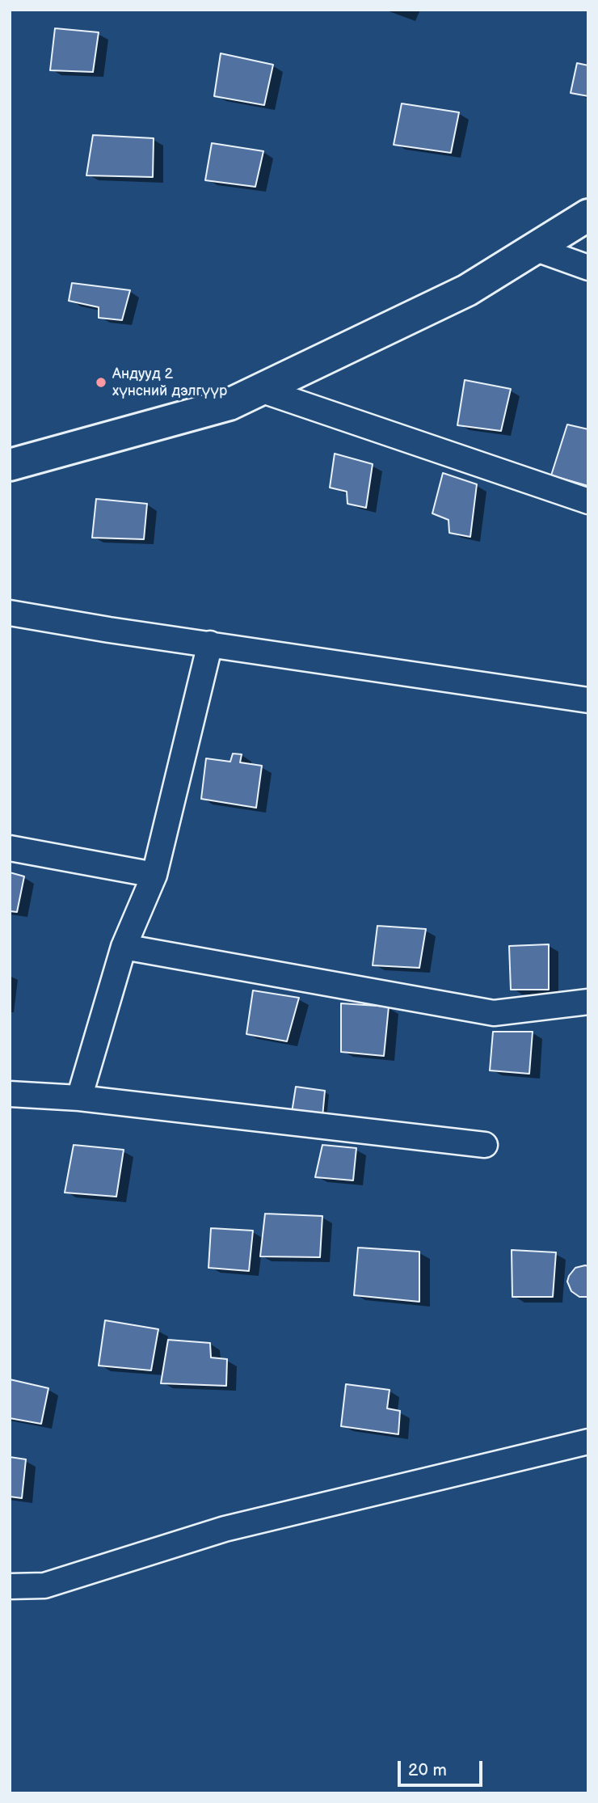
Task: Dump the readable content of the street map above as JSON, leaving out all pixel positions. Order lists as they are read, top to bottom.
{
  "places": ["Андууд 2 хүнсний дэлгүүр"],
  "scale_bar": "20 m"
}
